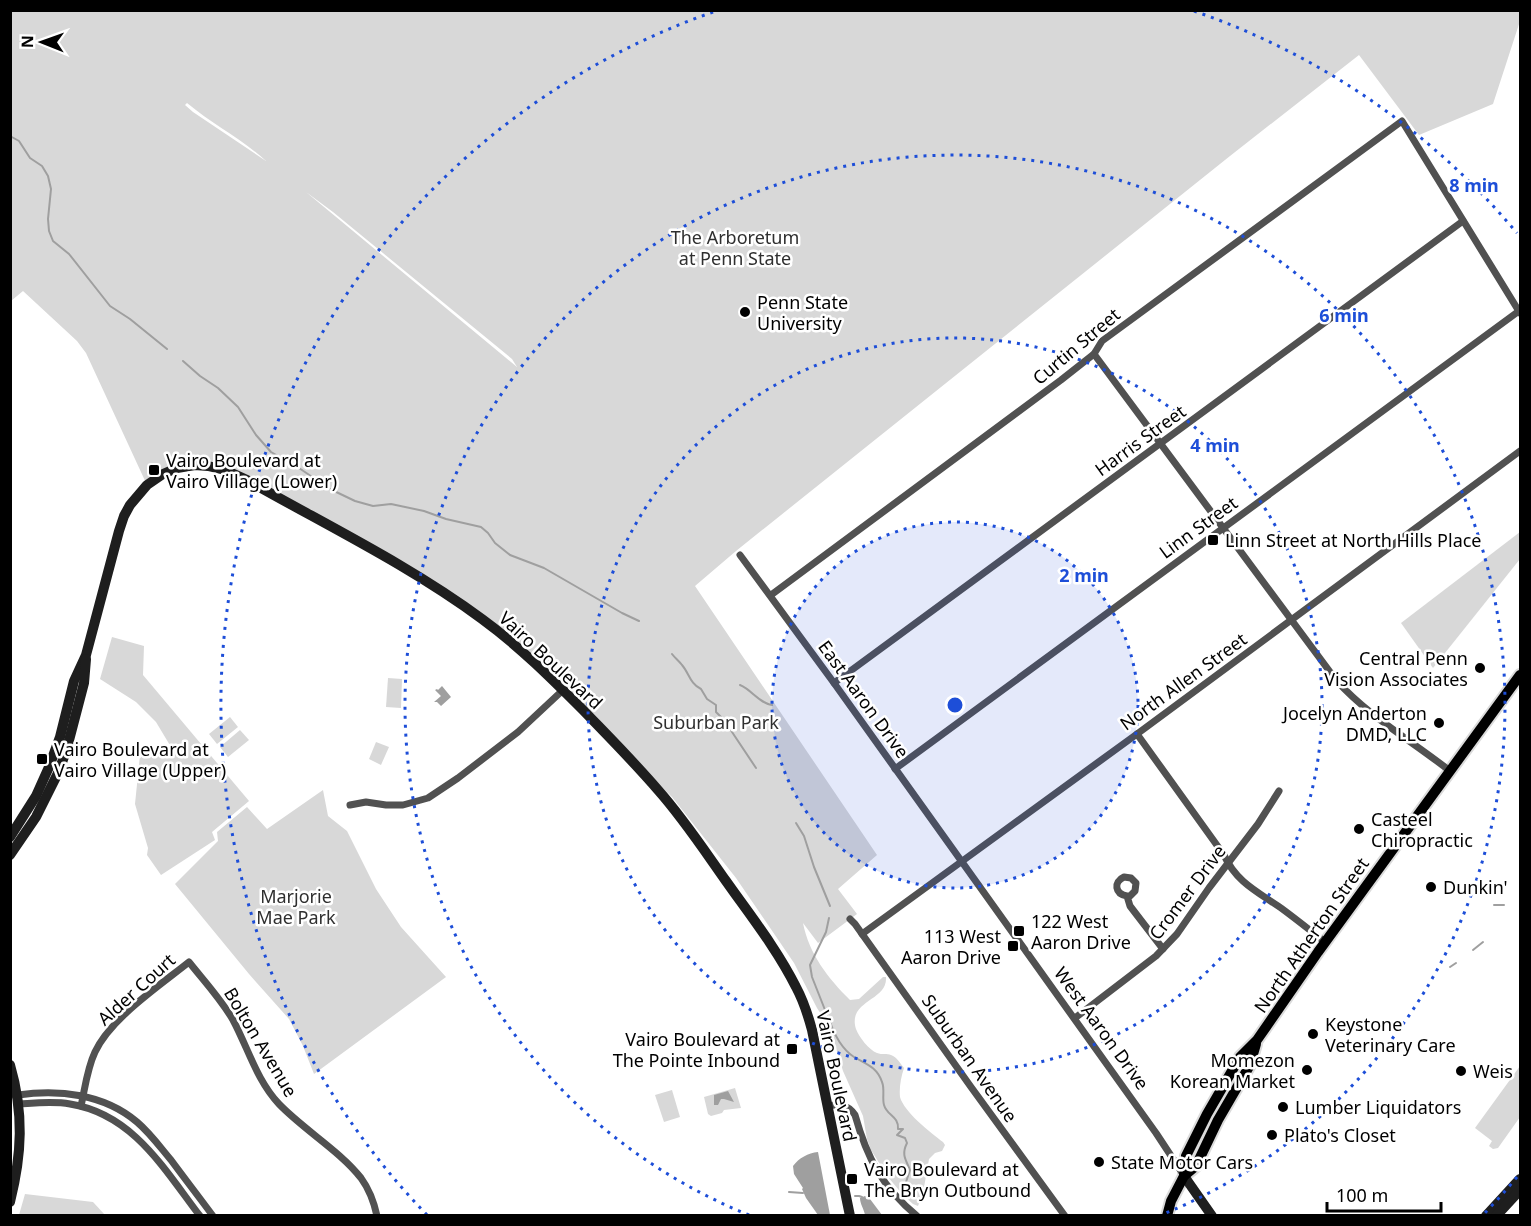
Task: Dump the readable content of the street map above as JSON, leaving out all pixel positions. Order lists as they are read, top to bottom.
{
  "streets": {
    "main road": ["North Atherton Street"],
    "street": [
      "Curtin Street",
      "Harris Street",
      "Linn Street",
      "Vairo Boulevard",
      "North Allen Street",
      "East Aaron Drive",
      "Cromer Drive",
      "Alder Court",
      "West Aaron Drive",
      "Bolton Avenue",
      "Suburban Avenue"
    ]
  },
  "crossings": [
    ["Curtin Street", "Harris Street"],
    ["Curtin Street", "East Aaron Drive"],
    ["Harris Street", "East Aaron Drive"],
    ["Linn Street", "East Aaron Drive"],
    ["North Allen Street", "East Aaron Drive"],
    ["North Allen Street", "West Aaron Drive"],
    ["North Allen Street", "Suburban Avenue"],
    ["East Aaron Drive", "West Aaron Drive"],
    ["Cromer Drive", "West Aaron Drive"],
    ["North Atherton Street", "West Aaron Drive"],
    ["Alder Court", "Bolton Avenue"]
  ],
  "parks": ["The Arboretum at Penn State", "Suburban Park", "Marjorie Mae Park"],
  "places": {
    "other": [
      "Penn State University",
      "Central Penn Vision Associates",
      "Jocelyn Anderton DMD, LLC",
      "Casteel Chiropractic",
      "Dunkin'",
      "Keystone Veterinary Care",
      "Momezon Korean Market",
      "Weis",
      "Lumber Liquidators",
      "Plato's Closet",
      "State Motor Cars"
    ],
    "transit": [
      "Vairo Boulevard at Vairo Village (Lower)",
      "Linn Street at North Hills Place",
      "Vairo Boulevard at Vairo Village (Upper)",
      "122 West Aaron Drive",
      "113 West Aaron Drive",
      "Vairo Boulevard at The Pointe Inbound",
      "Vairo Boulevard at The Bryn Outbound"
    ]
  },
  "scale_bar": "100 m",
  "north": "left",
  "rings": [
    "8 min",
    "6 min",
    "4 min",
    "2 min"
  ]
}
